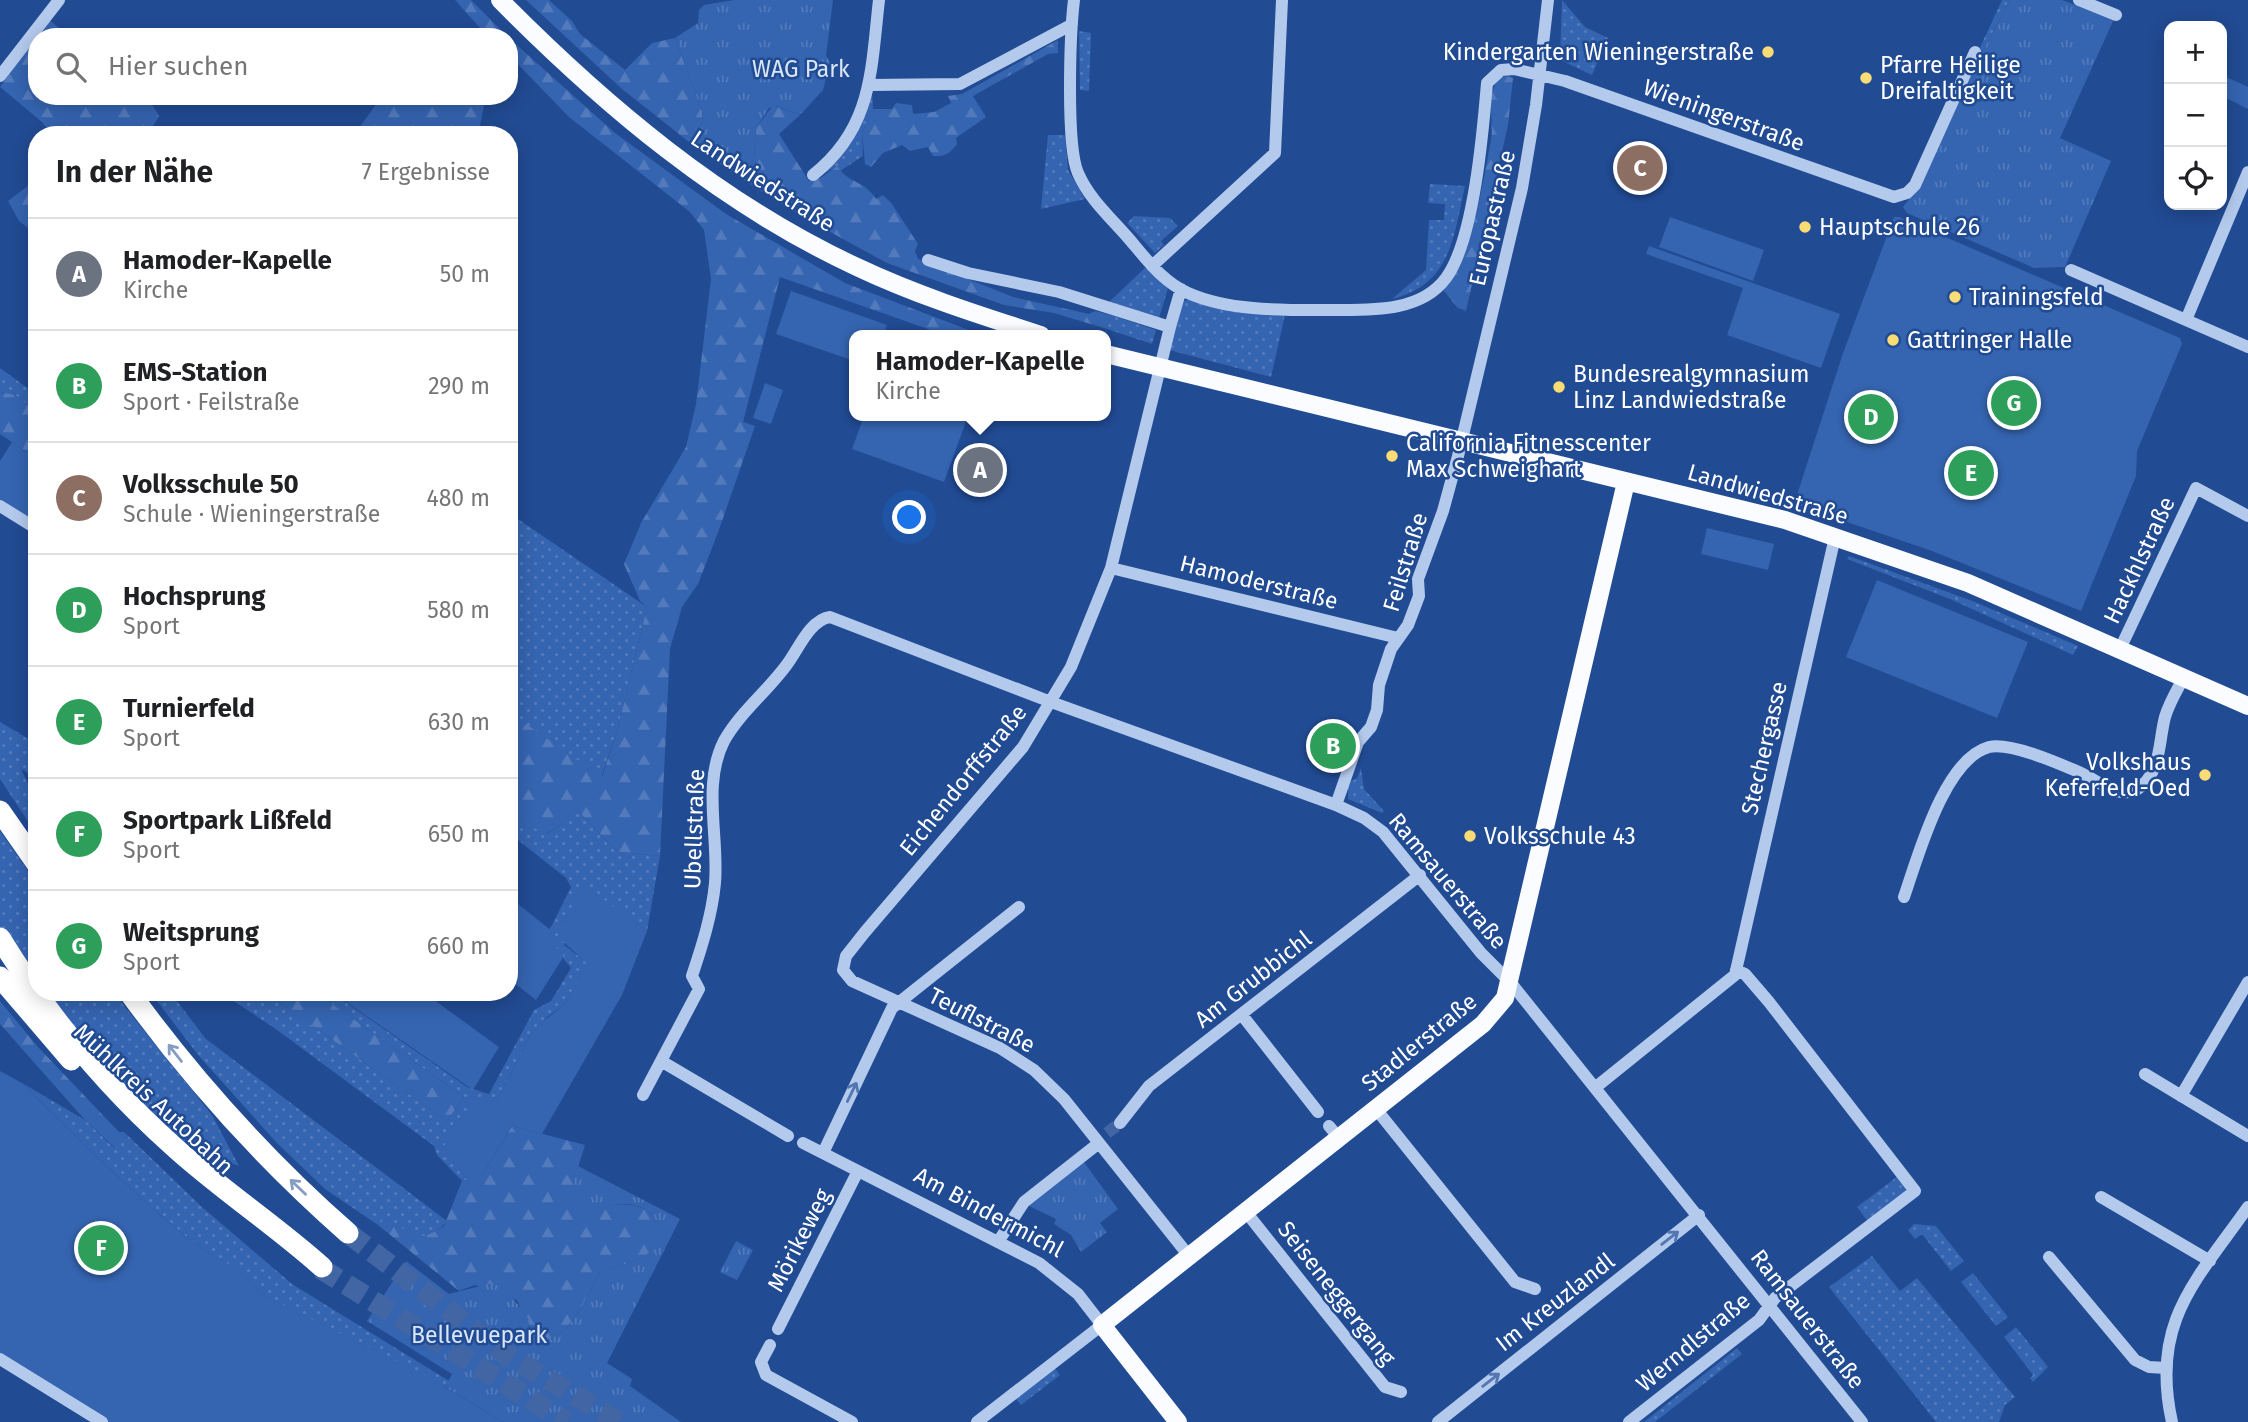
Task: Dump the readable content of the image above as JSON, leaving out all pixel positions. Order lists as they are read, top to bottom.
{
  "streets": {
    "highway": ["Mühlkreis Autobahn"],
    "main road": ["Landwiedstraße", "Stadlerstraße", "Am Bindermichl"],
    "street": [
      "Wieningerstraße",
      "Europastraße",
      "Hackhlstraße",
      "Feilstraße",
      "Hamoderstraße",
      "Stechergasse",
      "Eichendorffstraße",
      "Ubellstraße",
      "Ramsauerstraße",
      "Am Grubbichl",
      "Teuflstraße",
      "Mörikeweg",
      "Seiseneggergang",
      "Im Kreuzlandl",
      "Werndlstraße"
    ]
  },
  "crossings": [
    ["Wieningerstraße", "Europastraße"],
    ["Landwiedstraße", "Europastraße"],
    ["Landwiedstraße", "Hackhlstraße"],
    ["Landwiedstraße", "Feilstraße"],
    ["Landwiedstraße", "Stechergasse"],
    ["Landwiedstraße", "Eichendorffstraße"],
    ["Landwiedstraße", "Stadlerstraße"],
    ["Europastraße", "Feilstraße"],
    ["Feilstraße", "Hamoderstraße"],
    ["Feilstraße", "Ramsauerstraße"],
    ["Hamoderstraße", "Eichendorffstraße"],
    ["Stechergasse", "Werndlstraße"],
    ["Eichendorffstraße", "Ramsauerstraße"],
    ["Eichendorffstraße", "Teuflstraße"],
    ["Ubellstraße", "Ramsauerstraße"],
    ["Ramsauerstraße", "Am Grubbichl"],
    ["Ramsauerstraße", "Stadlerstraße"],
    ["Ramsauerstraße", "Im Kreuzlandl"],
    ["Ramsauerstraße", "Werndlstraße"],
    ["Teuflstraße", "Stadlerstraße"],
    ["Teuflstraße", "Am Bindermichl"],
    ["Stadlerstraße", "Am Bindermichl"],
    ["Stadlerstraße", "Seiseneggergang"],
    ["Am Bindermichl", "Mörikeweg"]
  ],
  "one_way": ["Im Kreuzlandl"],
  "parks": ["WAG Park", "Bellevuepark"],
  "places": [
    "Kindergarten Wieningerstraße",
    "Pfarre Heilige Dreifaltigkeit",
    "Hauptschule 26",
    "Trainingsfeld",
    "Gattringer Halle",
    "Bundesrealgymnasium Linz Landwiedstraße",
    "California Fitnesscenter Max Schweighart",
    "Volkshaus Keferfeld-Oed",
    "Volksschule 43"
  ],
  "page": {
    "map_buttons": ["+", "−"],
    "search": "Hier suchen",
    "heading": ["In der Nähe", "7 Ergebnisse"],
    "pins": [
      "C",
      "G",
      "D",
      "A",
      "E",
      "B",
      "F"
    ],
    "list": [
      {
        "mark": "A",
        "name": "Hamoder-Kapelle",
        "note": "Kirche",
        "value": "50 m"
      },
      {
        "mark": "B",
        "name": "EMS-Station",
        "note": "Sport · Feilstraße",
        "value": "290 m"
      },
      {
        "mark": "C",
        "name": "Volksschule 50",
        "note": "Schule · Wieningerstraße",
        "value": "480 m"
      },
      {
        "mark": "D",
        "name": "Hochsprung",
        "note": "Sport",
        "value": "580 m"
      },
      {
        "mark": "E",
        "name": "Turnierfeld",
        "note": "Sport",
        "value": "630 m"
      },
      {
        "mark": "F",
        "name": "Sportpark Lißfeld",
        "note": "Sport",
        "value": "650 m"
      },
      {
        "mark": "G",
        "name": "Weitsprung",
        "note": "Sport",
        "value": "660 m"
      }
    ],
    "popup": ["Hamoder-Kapelle", "Kirche"]
  }
}
